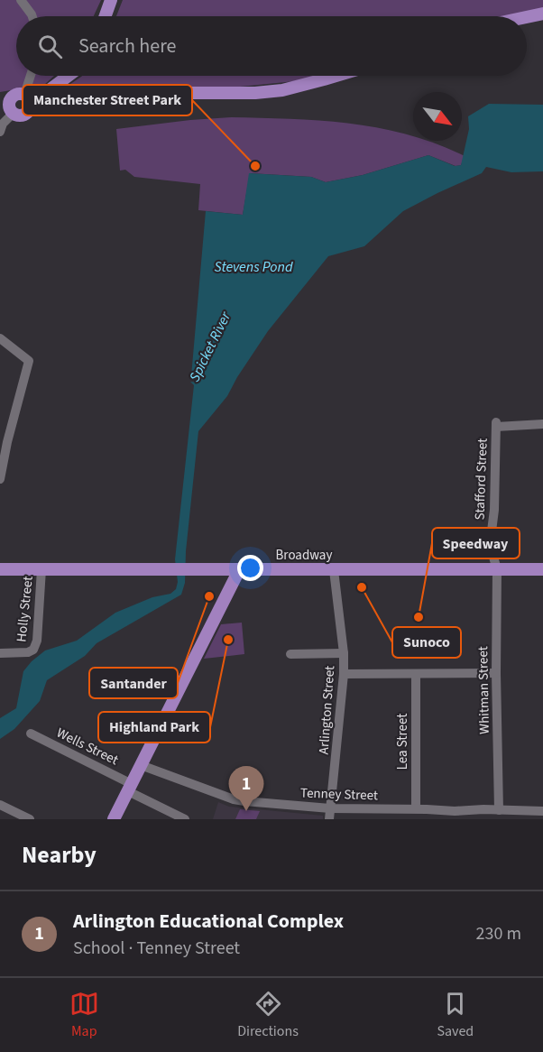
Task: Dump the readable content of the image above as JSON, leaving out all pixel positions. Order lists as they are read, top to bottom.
{
  "streets": {
    "main road": ["Broadway"],
    "street": [
      "Stafford Street",
      "Holly Street",
      "Whitman Street",
      "Arlington Street",
      "Lea Street",
      "Wells Street",
      "Tenney Street"
    ]
  },
  "crossings": [
    ["Stafford Street", "Broadway"],
    ["Stafford Street", "Whitman Street"],
    ["Broadway", "Holly Street"],
    ["Broadway", "Whitman Street"],
    ["Broadway", "Arlington Street"],
    ["Whitman Street", "Tenney Street"],
    ["Arlington Street", "Tenney Street"],
    ["Lea Street", "Tenney Street"]
  ],
  "water": ["Stevens Pond", "Spicket River"],
  "places": [
    "Manchester Street Park",
    "Sunoco",
    "Santander",
    "Speedway",
    "Highland Park"
  ],
  "north": "bottom right",
  "page": {
    "search": "Search here",
    "pins": "1",
    "heading": "Nearby",
    "list": [
      {
        "mark": "1",
        "name": "Arlington Educational Complex",
        "note": "School · Tenney Street",
        "value": "230 m"
      }
    ],
    "nav": ["Map", "Directions", "Saved"]
  }
}
